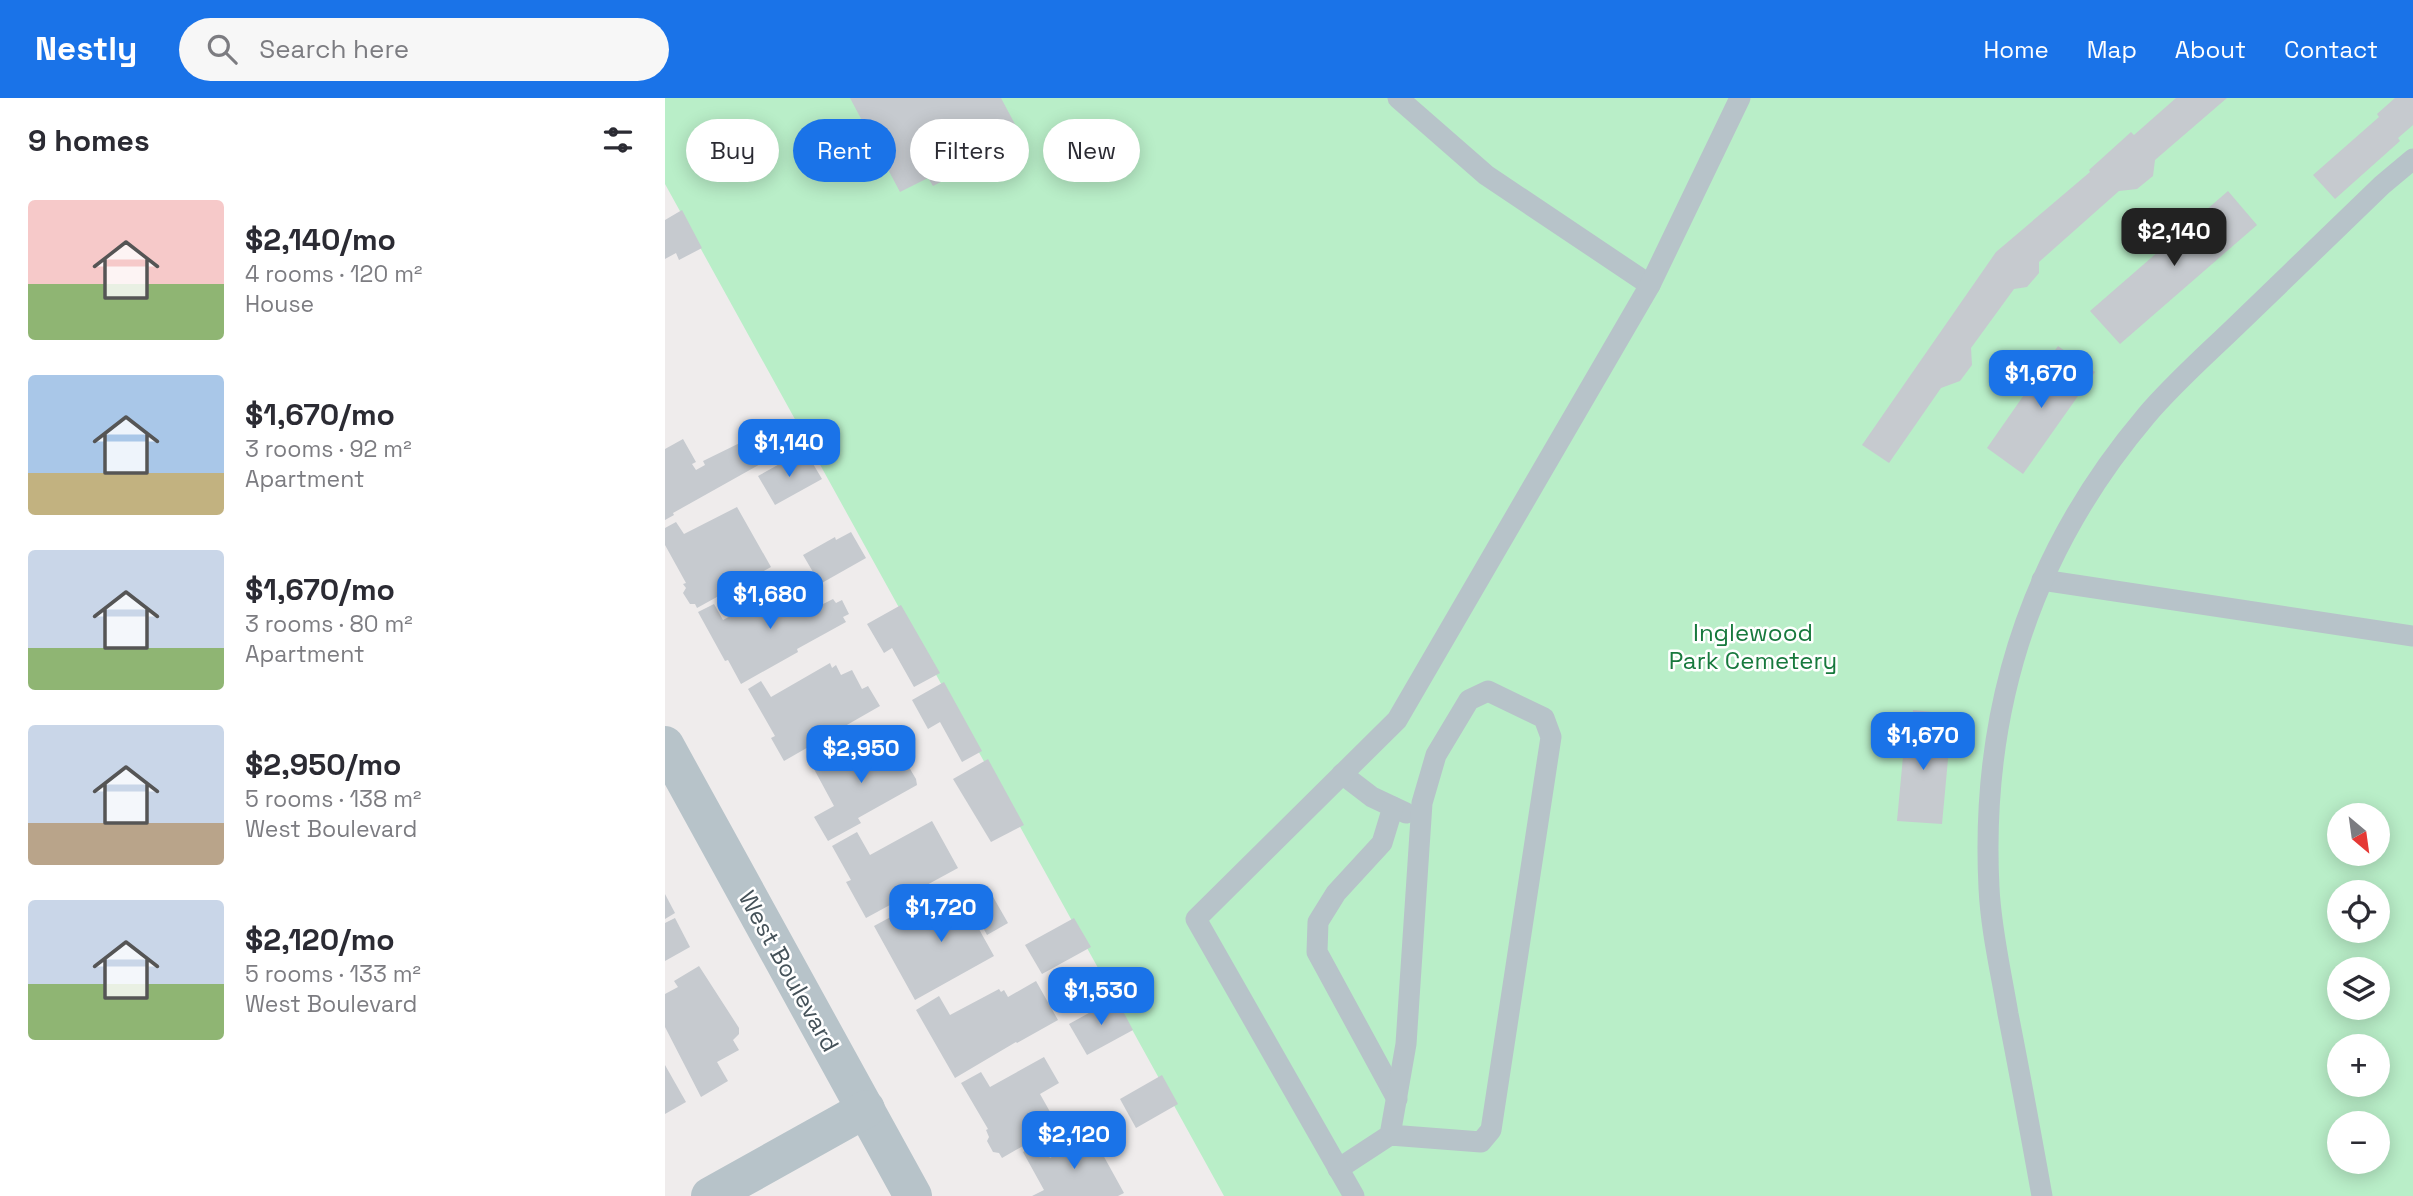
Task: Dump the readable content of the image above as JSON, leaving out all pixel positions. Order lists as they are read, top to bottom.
{
  "streets": {
    "street": ["West Boulevard"]
  },
  "parks": ["Inglewood Park Cemetery"],
  "north": "bottom right",
  "page": {
    "header": "Nestly",
    "search": "Search here",
    "nav": [
      "Home",
      "Map",
      "About",
      "Contact"
    ],
    "heading": "9 homes",
    "chip": [
      "Buy",
      "Rent",
      "Filters",
      "New"
    ],
    "list": [
      {
        "name": "$2,140/mo",
        "note": "4 rooms · 120 m² · House"
      },
      {
        "name": "$1,670/mo",
        "note": "3 rooms · 92 m² · Apartment"
      },
      {
        "name": "$1,670/mo",
        "note": "3 rooms · 80 m² · Apartment"
      },
      {
        "name": "$2,950/mo",
        "note": "5 rooms · 138 m² · West Boulevard"
      },
      {
        "name": "$2,120/mo",
        "note": "5 rooms · 133 m² · West Boulevard"
      }
    ],
    "price": [
      "$2,140",
      "$1,670",
      "$1,140",
      "$1,680",
      "$1,670",
      "$2,950",
      "$1,720",
      "$1,530",
      "$2,120"
    ],
    "map_buttons": ["+", "−"]
  }
}
